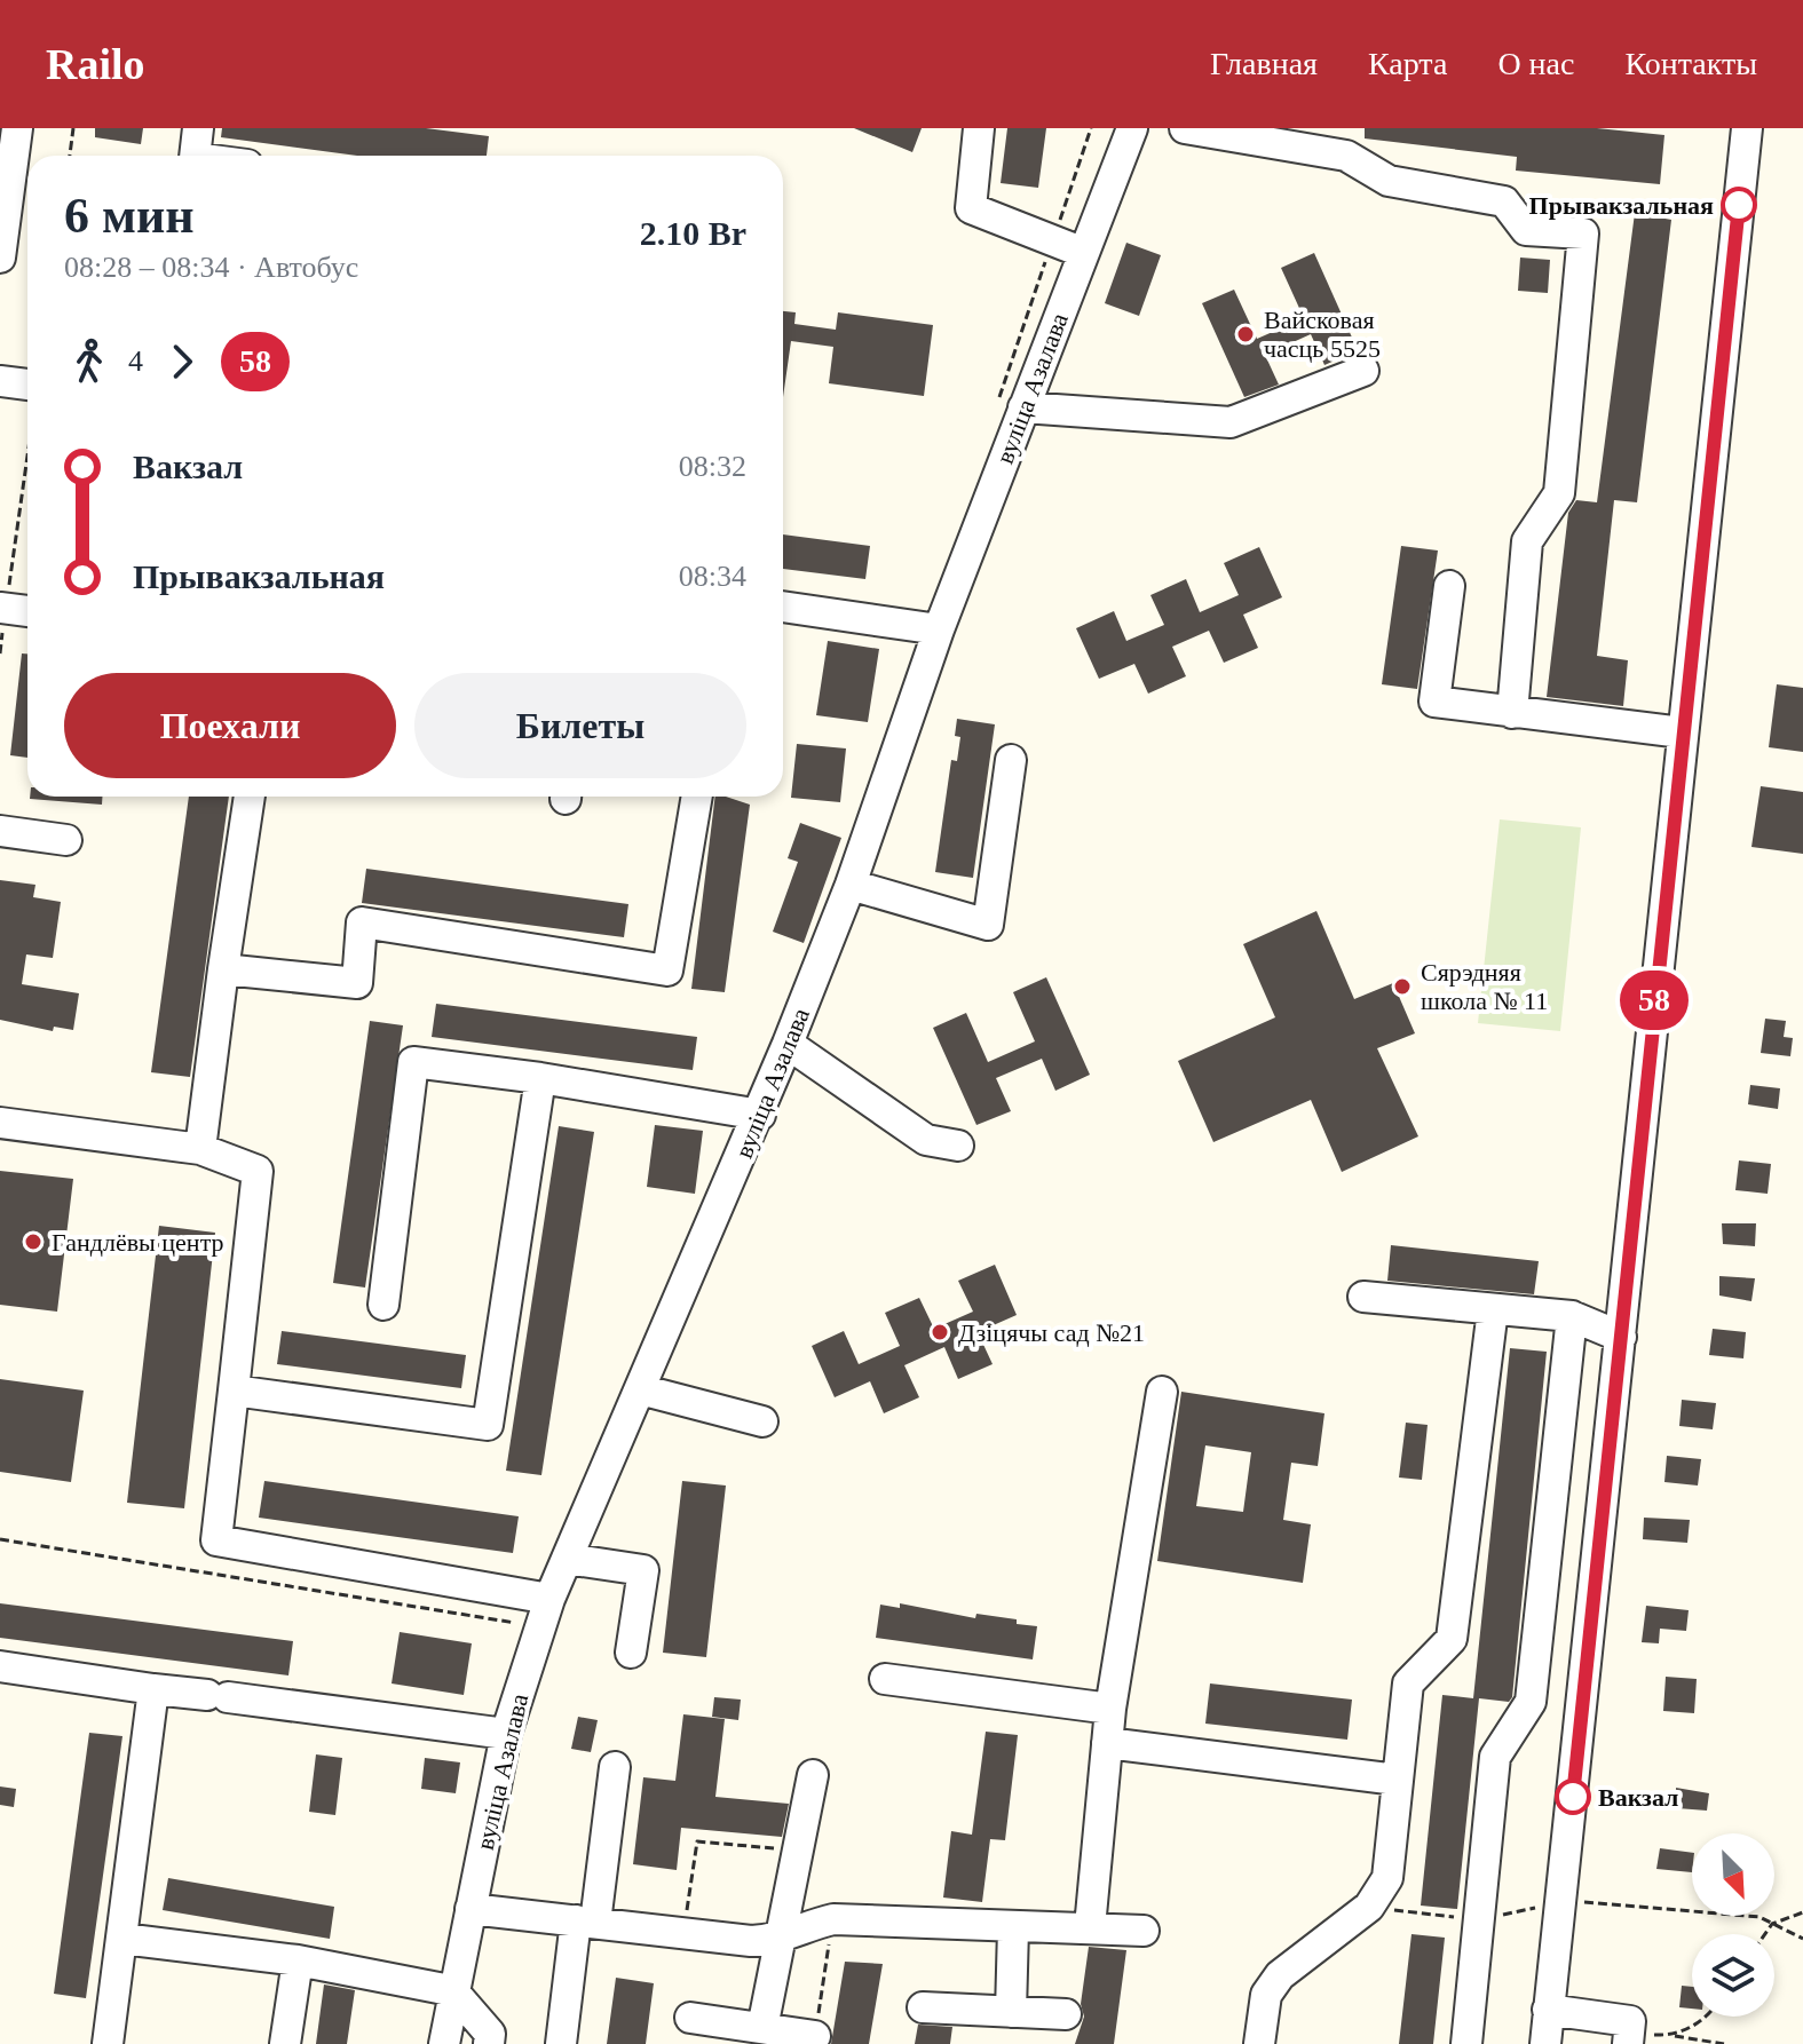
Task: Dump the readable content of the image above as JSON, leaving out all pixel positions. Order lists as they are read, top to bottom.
{
  "streets": {
    "street": ["вуліца Азалава"]
  },
  "places": [
    "Прывакзальная",
    "Вайсковая часць 5525",
    "Сярэдняя школа № 11",
    "Гандлёвы центр",
    "Дзіцячы сад №21",
    "Вакзал"
  ],
  "lines": ["bus line 58"],
  "north": "bottom right",
  "page": {
    "header": "Railo",
    "nav": [
      "Главная",
      "Карта",
      "О нас",
      "Контакты"
    ],
    "on_map": "58",
    "heading": ["6 мин", "08:28 – 08:34 · Автобус", "2.10 Br"],
    "legs": ["4", "58"],
    "list": [
      {
        "name": "Вакзал",
        "value": "08:32"
      },
      {
        "name": "Прывакзальная",
        "value": "08:34"
      }
    ],
    "buttons": ["Поехали", "Билеты"]
  }
}
